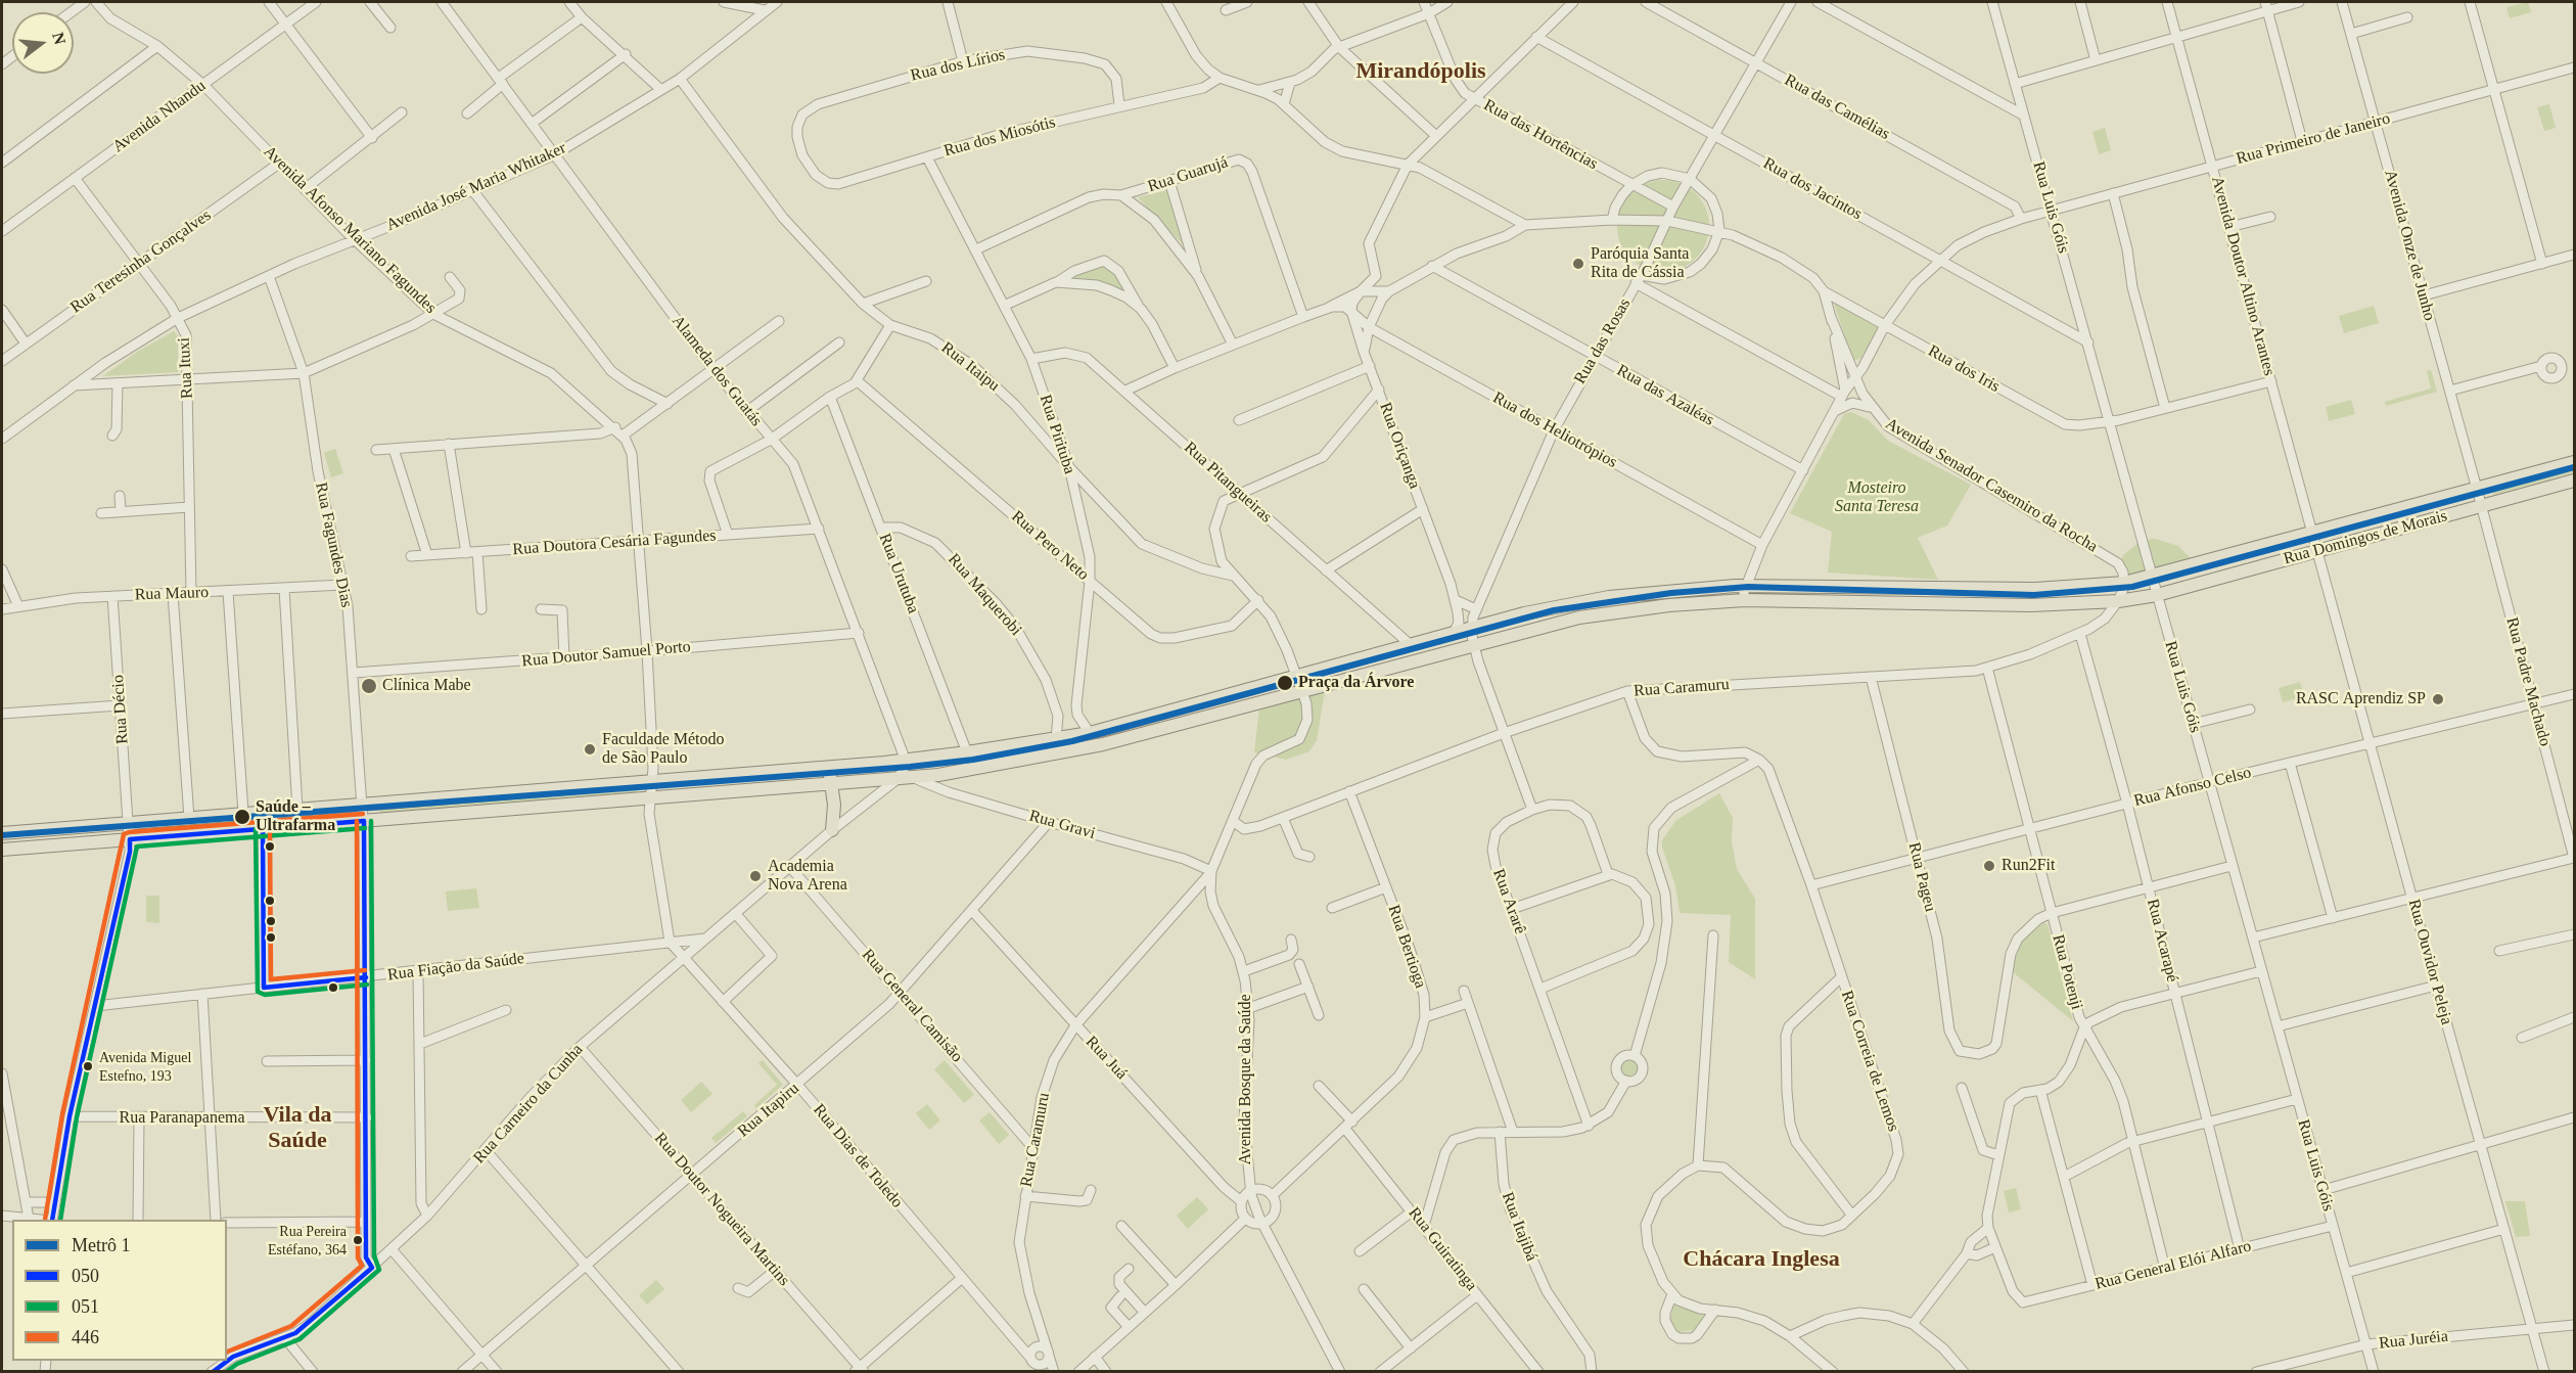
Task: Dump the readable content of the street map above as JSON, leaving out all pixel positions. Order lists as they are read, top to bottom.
{
  "streets": {
    "main road": ["Rua Domingos de Morais"],
    "street": [
      "Rua dos Lírios",
      "Rua das Camélias",
      "Avenida Nhandu",
      "Rua das Hortências",
      "Rua dos Miosótis",
      "Rua Primeiro de Janeiro",
      "Rua Guarujá",
      "Avenida José Maria Whitaker",
      "Rua dos Jacintos",
      "Rua Luis Góis",
      "Avenida Afonso Mariano Fagundes",
      "Avenida Onze de Junho",
      "Rua Teresinha Gonçalves",
      "Avenida Doutor Altino Arantes",
      "Rua das Rosas",
      "Rua Itaipu",
      "Rua Ituxi",
      "Rua dos Iris",
      "Alameda dos Guatás",
      "Rua das Azaléas",
      "Rua dos Heliotrópios",
      "Rua Pirituba",
      "Rua Oriçanga",
      "Rua Pitangueiras",
      "Avenida Senador Casemiro da Rocha",
      "Rua Doutora Cesária Fagundes",
      "Rua Fagundes Dias",
      "Rua Pero Neto",
      "Rua Urutuba",
      "Rua Mauro",
      "Rua Maquerobi",
      "Rua Doutor Samuel Porto",
      "Rua Padre Machado",
      "Rua Caramuru",
      "Rua Décio",
      "Rua Afonso Celso",
      "Rua Gravi",
      "Rua Pageu",
      "Rua Ararê",
      "Rua Acarapé",
      "Rua Bertioga",
      "Rua Ouvidor Peleja",
      "Rua Fiação da Saúde",
      "Rua Potenji",
      "Rua General Camisão",
      "Rua Juá",
      "Rua Correia de Lemos",
      "Avenida Bosque da Saúde",
      "Rua Carneiro da Cunha",
      "Rua Itapiru",
      "Rua Paranapanema",
      "Rua Dias de Toledo",
      "Rua Doutor Nogueira Martins",
      "Rua Itajibá",
      "Rua Guiratinga",
      "Rua General Elói Alfaro",
      "Rua Juréia"
    ]
  },
  "crossings": [
    ["Rua dos Lírios", "Rua dos Miosótis"],
    ["Rua das Camélias", "Rua Primeiro de Janeiro"],
    ["Rua das Camélias", "Rua das Rosas"],
    ["Avenida Nhandu", "Avenida Afonso Mariano Fagundes"],
    ["Avenida Nhandu", "Rua Ituxi"],
    ["Rua das Hortências", "Rua das Rosas"],
    ["Rua dos Miosótis", "Rua Pirituba"],
    ["Rua Primeiro de Janeiro", "Rua dos Jacintos"],
    ["Rua Primeiro de Janeiro", "Rua Luis Góis"],
    ["Rua Primeiro de Janeiro", "Avenida Onze de Junho"],
    ["Rua Primeiro de Janeiro", "Avenida Doutor Altino Arantes"],
    ["Rua Primeiro de Janeiro", "Rua dos Iris"],
    ["Rua Primeiro de Janeiro", "Rua das Azaléas"],
    ["Rua Primeiro de Janeiro", "Rua dos Heliotrópios"],
    ["Rua Primeiro de Janeiro", "Avenida Senador Casemiro da Rocha"],
    ["Rua Primeiro de Janeiro", "Rua Domingos de Morais"],
    ["Rua Guarujá", "Rua Pirituba"],
    ["Avenida José Maria Whitaker", "Avenida Afonso Mariano Fagundes"],
    ["Avenida José Maria Whitaker", "Rua Itaipu"],
    ["Avenida José Maria Whitaker", "Rua Ituxi"],
    ["Avenida José Maria Whitaker", "Alameda dos Guatás"],
    ["Avenida José Maria Whitaker", "Rua Fagundes Dias"],
    ["Rua dos Jacintos", "Rua Luis Góis"],
    ["Rua dos Jacintos", "Rua das Rosas"],
    ["Rua Luis Góis", "Rua dos Iris"],
    ["Rua Luis Góis", "Rua Domingos de Morais"],
    ["Rua Luis Góis", "Rua Afonso Celso"],
    ["Rua Luis Góis", "Rua General Elói Alfaro"],
    ["Rua Luis Góis", "Rua Juréia"],
    ["Avenida Afonso Mariano Fagundes", "Rua Teresinha Gonçalves"],
    ["Avenida Afonso Mariano Fagundes", "Rua Domingos de Morais"],
    ["Avenida Afonso Mariano Fagundes", "Rua Doutora Cesária Fagundes"],
    ["Avenida Afonso Mariano Fagundes", "Rua Doutor Samuel Porto"],
    ["Avenida Afonso Mariano Fagundes", "Rua Fiação da Saúde"],
    ["Avenida Afonso Mariano Fagundes", "Rua Carneiro da Cunha"],
    ["Avenida Afonso Mariano Fagundes", "Rua Dias de Toledo"],
    ["Avenida Onze de Junho", "Rua Domingos de Morais"],
    ["Avenida Onze de Junho", "Rua Padre Machado"],
    ["Rua Teresinha Gonçalves", "Rua Ituxi"],
    ["Avenida Doutor Altino Arantes", "Rua dos Iris"],
    ["Avenida Doutor Altino Arantes", "Rua Domingos de Morais"],
    ["Avenida Doutor Altino Arantes", "Rua Ouvidor Peleja"],
    ["Rua das Rosas", "Rua das Azaléas"],
    ["Rua das Rosas", "Rua dos Heliotrópios"],
    ["Rua das Rosas", "Rua Domingos de Morais"],
    ["Rua Itaipu", "Rua Pirituba"],
    ["Rua Ituxi", "Rua Mauro"],
    ["Rua dos Iris", "Avenida Senador Casemiro da Rocha"],
    ["Alameda dos Guatás", "Rua Domingos de Morais"],
    ["Alameda dos Guatás", "Rua Doutora Cesária Fagundes"],
    ["Alameda dos Guatás", "Rua Doutor Samuel Porto"],
    ["Rua dos Heliotrópios", "Rua Oriçanga"],
    ["Rua Pirituba", "Rua Pitangueiras"],
    ["Rua Pirituba", "Rua Pero Neto"],
    ["Rua Oriçanga", "Rua Domingos de Morais"],
    ["Rua Pitangueiras", "Rua Domingos de Morais"],
    ["Avenida Senador Casemiro da Rocha", "Rua Domingos de Morais"],
    ["Avenida Senador Casemiro da Rocha", "Rua Caramuru"],
    ["Rua Domingos de Morais", "Rua Fagundes Dias"],
    ["Rua Domingos de Morais", "Rua Urutuba"],
    ["Rua Domingos de Morais", "Rua Maquerobi"],
    ["Rua Domingos de Morais", "Rua Padre Machado"],
    ["Rua Domingos de Morais", "Rua Caramuru"],
    ["Rua Domingos de Morais", "Rua Décio"],
    ["Rua Domingos de Morais", "Rua Gravi"],
    ["Rua Domingos de Morais", "Rua Ouvidor Peleja"],
    ["Rua Domingos de Morais", "Avenida Bosque da Saúde"],
    ["Rua Domingos de Morais", "Rua Carneiro da Cunha"],
    ["Rua Fagundes Dias", "Rua Mauro"],
    ["Rua Fagundes Dias", "Rua Doutor Samuel Porto"],
    ["Rua Fagundes Dias", "Rua Fiação da Saúde"],
    ["Rua Fagundes Dias", "Rua Carneiro da Cunha"],
    ["Rua Fagundes Dias", "Rua Paranapanema"],
    ["Rua Urutuba", "Rua Maquerobi"],
    ["Rua Mauro", "Rua Décio"],
    ["Rua Padre Machado", "Rua Afonso Celso"],
    ["Rua Caramuru", "Rua Gravi"],
    ["Rua Caramuru", "Rua Pageu"],
    ["Rua Caramuru", "Rua Acarapé"],
    ["Rua Caramuru", "Rua Bertioga"],
    ["Rua Caramuru", "Rua Potenji"],
    ["Rua Caramuru", "Rua General Camisão"],
    ["Rua Caramuru", "Rua Juá"],
    ["Rua Caramuru", "Avenida Bosque da Saúde"],
    ["Rua Décio", "Rua Fiação da Saúde"],
    ["Rua Décio", "Rua Paranapanema"],
    ["Rua Afonso Celso", "Rua Pageu"],
    ["Rua Afonso Celso", "Rua Acarapé"],
    ["Rua Afonso Celso", "Rua Ouvidor Peleja"],
    ["Rua Afonso Celso", "Rua Potenji"],
    ["Rua Afonso Celso", "Rua Correia de Lemos"],
    ["Rua Gravi", "Avenida Bosque da Saúde"],
    ["Rua Gravi", "Rua Itapiru"],
    ["Rua Pageu", "Rua Potenji"],
    ["Rua Acarapé", "Rua General Elói Alfaro"],
    ["Rua Bertioga", "Rua Guiratinga"],
    ["Rua Ouvidor Peleja", "Rua Juréia"],
    ["Rua Fiação da Saúde", "Rua Carneiro da Cunha"],
    ["Rua Fiação da Saúde", "Rua Dias de Toledo"],
    ["Rua Potenji", "Rua General Elói Alfaro"],
    ["Rua General Camisão", "Rua Carneiro da Cunha"],
    ["Rua General Camisão", "Rua Itapiru"],
    ["Rua Juá", "Rua Itapiru"],
    ["Rua Carneiro da Cunha", "Rua Dias de Toledo"],
    ["Rua Carneiro da Cunha", "Rua Doutor Nogueira Martins"],
    ["Rua Itapiru", "Rua Dias de Toledo"],
    ["Rua Itapiru", "Rua Doutor Nogueira Martins"]
  ],
  "districts": ["Mirandópolis", "Vila da Saúde", "Chácara Inglesa"],
  "parks": ["Mosteiro Santa Teresa"],
  "places": [
    "Paróquia Santa Rita de Cássia",
    "Praça da Árvore",
    "Clínica Mabe",
    "RASC Aprendiz SP",
    "Faculdade Método de São Paulo",
    "Saúde – Ultrafarma",
    "Run2Fit",
    "Academia Nova Arena",
    "Avenida Miguel Estefno, 193",
    "Rua Pereira Estéfano, 364"
  ],
  "lines": [
    "metro line 1",
    "transit line 446",
    "transit line 050",
    "transit line 051"
  ],
  "legend": [
    "Metrô 1",
    "050",
    "051",
    "446"
  ],
  "north": "right"
}
